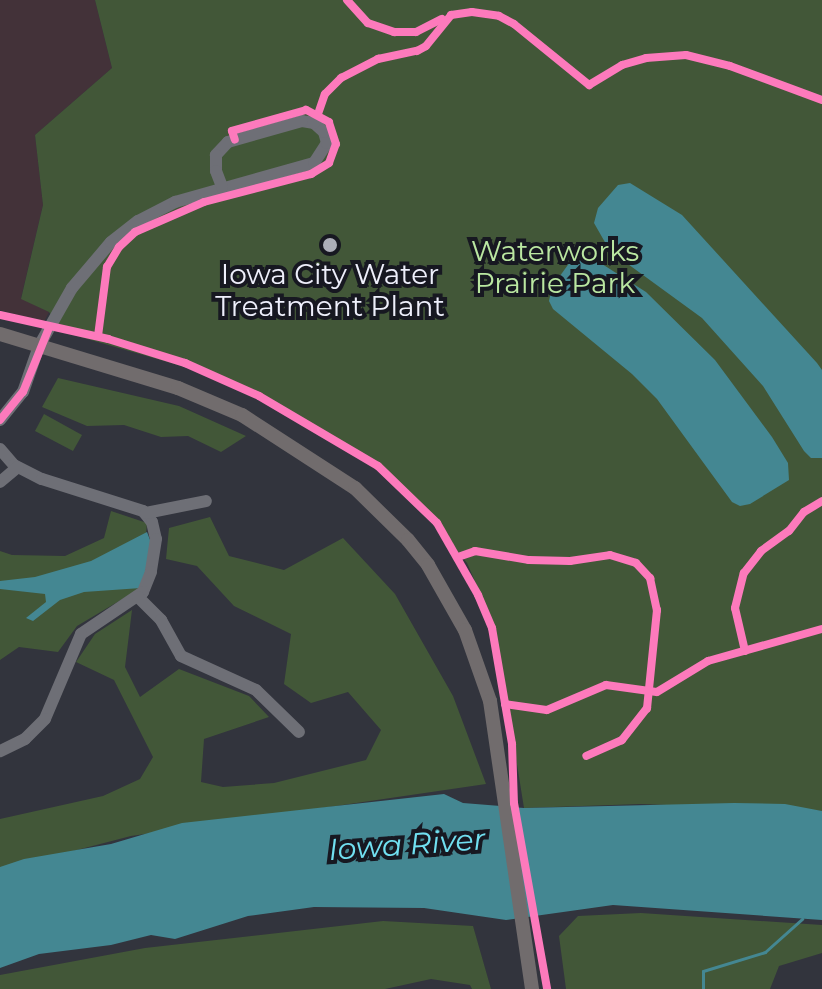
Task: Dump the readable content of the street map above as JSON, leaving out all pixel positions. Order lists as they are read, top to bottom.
{
  "water": ["Iowa River"],
  "parks": ["Waterworks Prairie Park"],
  "places": ["Iowa City Water Treatment Plant"]
}
